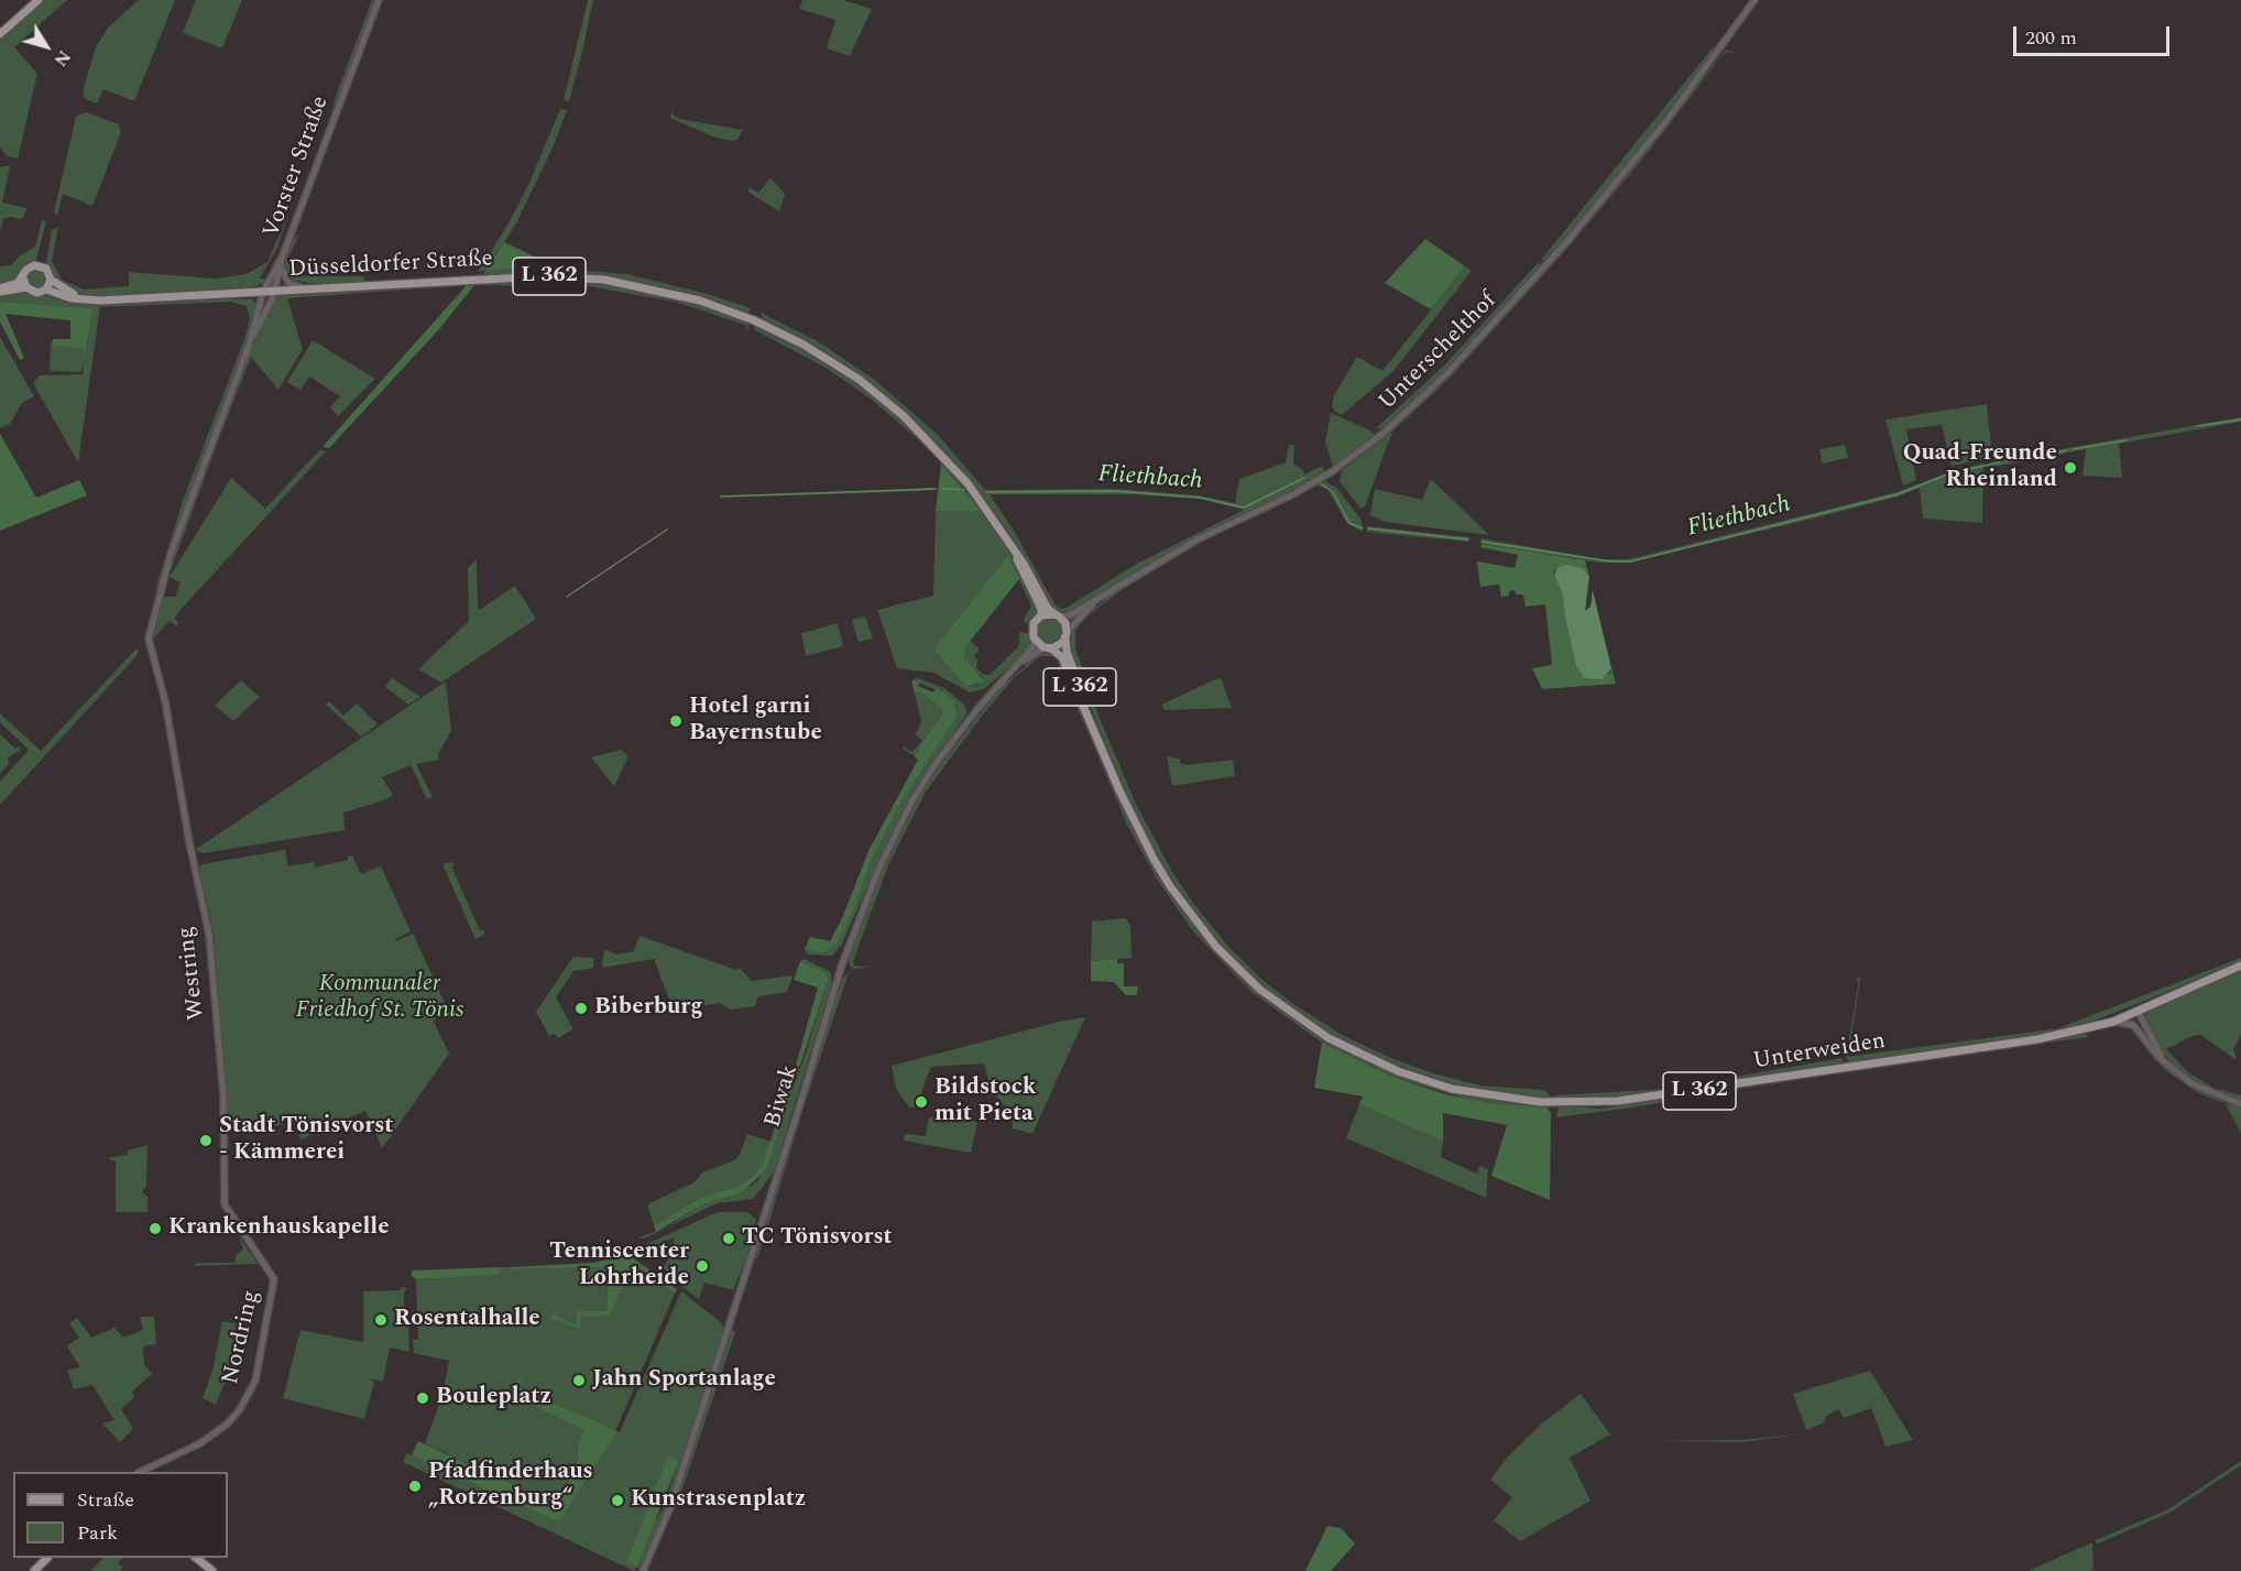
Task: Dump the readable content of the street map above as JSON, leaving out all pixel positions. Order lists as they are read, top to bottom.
{
  "streets": {
    "main road": ["Düsseldorfer Straße", "L 362", "Unterweiden"],
    "street": [
      "Vorster Straße",
      "Unterschelthof",
      "Westring",
      "Biwak",
      "Nordring"
    ]
  },
  "crossings": [
    ["Vorster Straße", "Düsseldorfer Straße"],
    ["Vorster Straße", "Westring"],
    ["Düsseldorfer Straße", "L 362"],
    ["L 362", "Unterschelthof"],
    ["L 362", "Unterweiden"],
    ["L 362", "Biwak"],
    ["Unterschelthof", "Biwak"],
    ["Westring", "Nordring"]
  ],
  "water": ["Fliethbach"],
  "parks": ["Kommunaler Friedhof St. Tönis"],
  "places": [
    "Quad-Freunde Rheinland",
    "Hotel garni Bayernstube",
    "Biberburg",
    "Bildstock mit Pieta",
    "Stadt Tönisvorst - Kämmerei",
    "Krankenhauskapelle",
    "TC Tönisvorst",
    "Tenniscenter Lohrheide",
    "Rosentalhalle",
    "Jahn Sportanlage",
    "Bouleplatz",
    "Pfadfinderhaus „Rotzenburg“",
    "Kunstrasenplatz"
  ],
  "legend": ["Straße", "Park"],
  "scale_bar": "200 m",
  "north": "bottom right"
}
